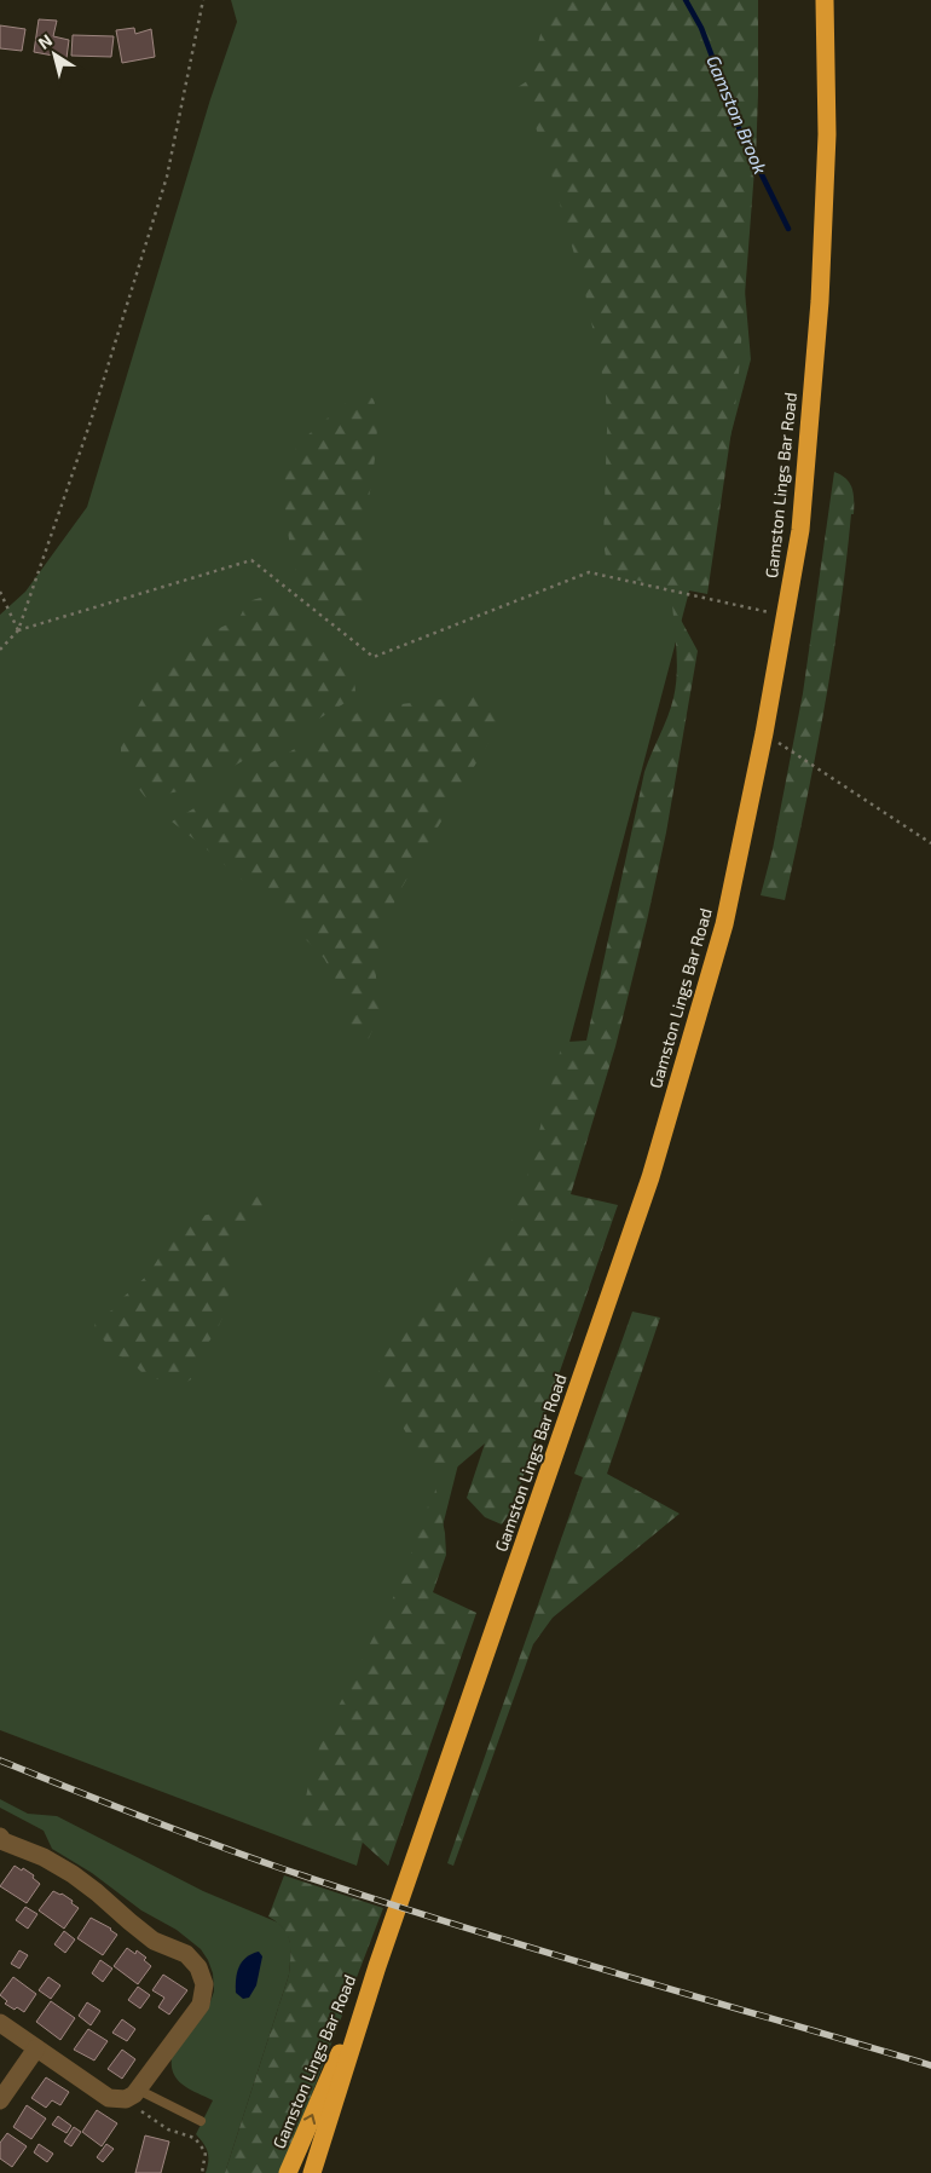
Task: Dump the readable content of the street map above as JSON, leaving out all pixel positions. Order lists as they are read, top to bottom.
{
  "streets": {
    "highway": ["Gamston Lings Bar Road"]
  },
  "water": ["Gamston Brook"],
  "north": "top left"
}
